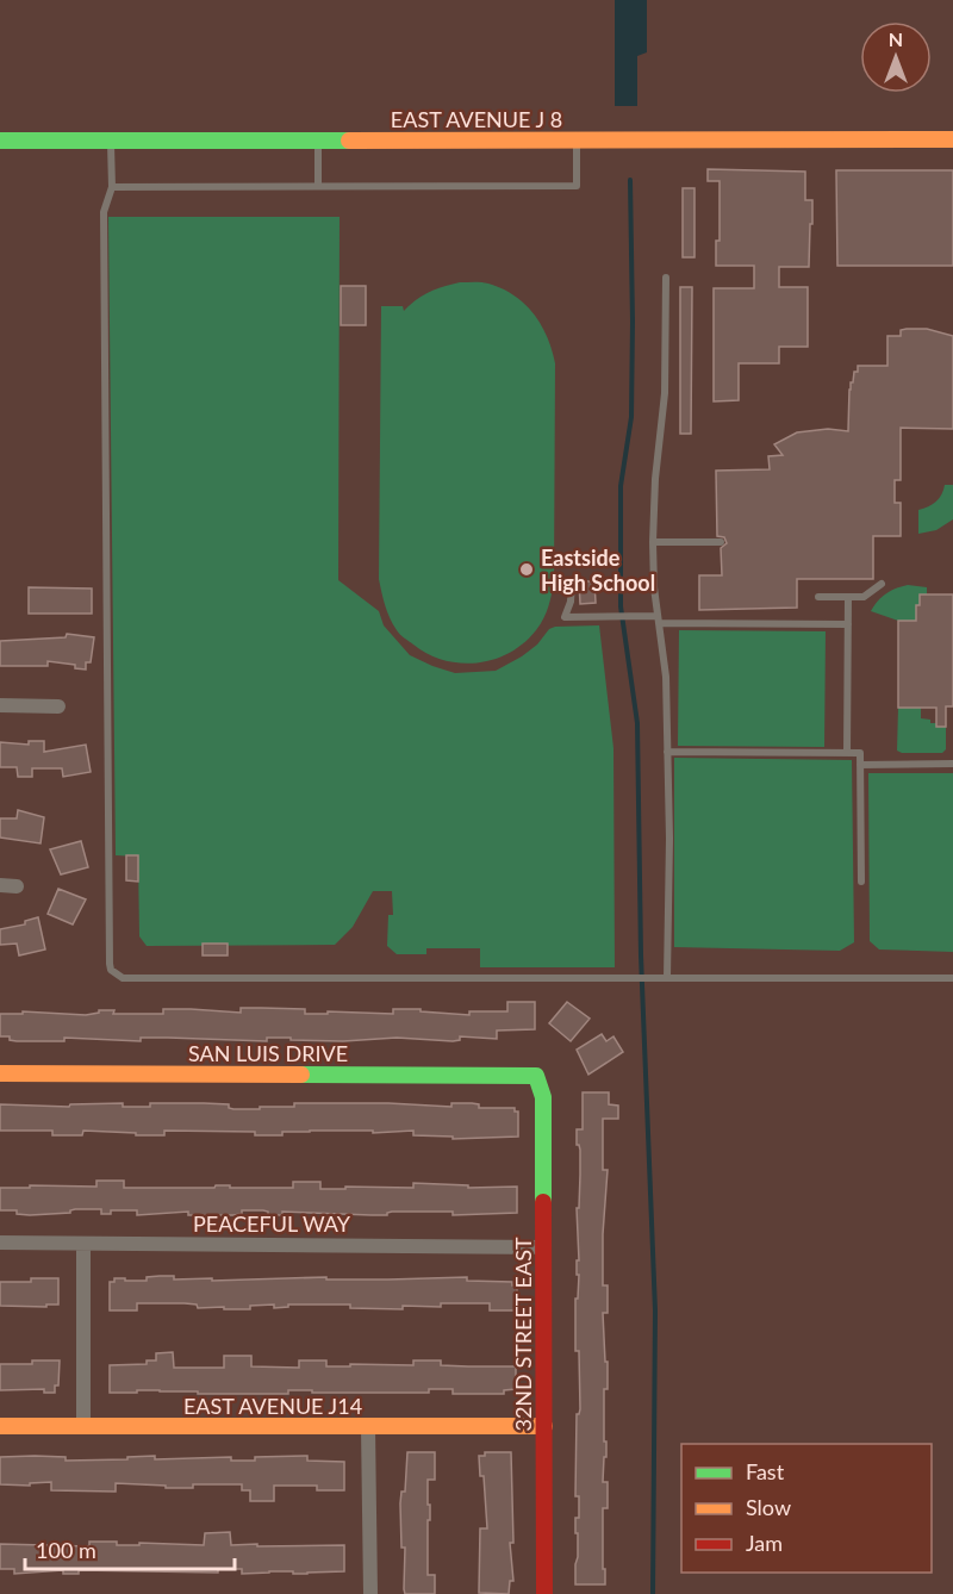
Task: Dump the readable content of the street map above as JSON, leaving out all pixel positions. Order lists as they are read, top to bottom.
{
  "streets": {
    "street": [
      "EAST AVENUE J 8",
      "SAN LUIS DRIVE",
      "PEACEFUL WAY",
      "32ND STREET EAST",
      "EAST AVENUE J14"
    ]
  },
  "crossings": [
    ["SAN LUIS DRIVE", "32ND STREET EAST"],
    ["PEACEFUL WAY", "32ND STREET EAST"],
    ["32ND STREET EAST", "EAST AVENUE J14"]
  ],
  "places": ["Eastside High School"],
  "legend": ["Fast", "Slow", "Jam"],
  "scale_bar": "100 m",
  "north": "top"
}
